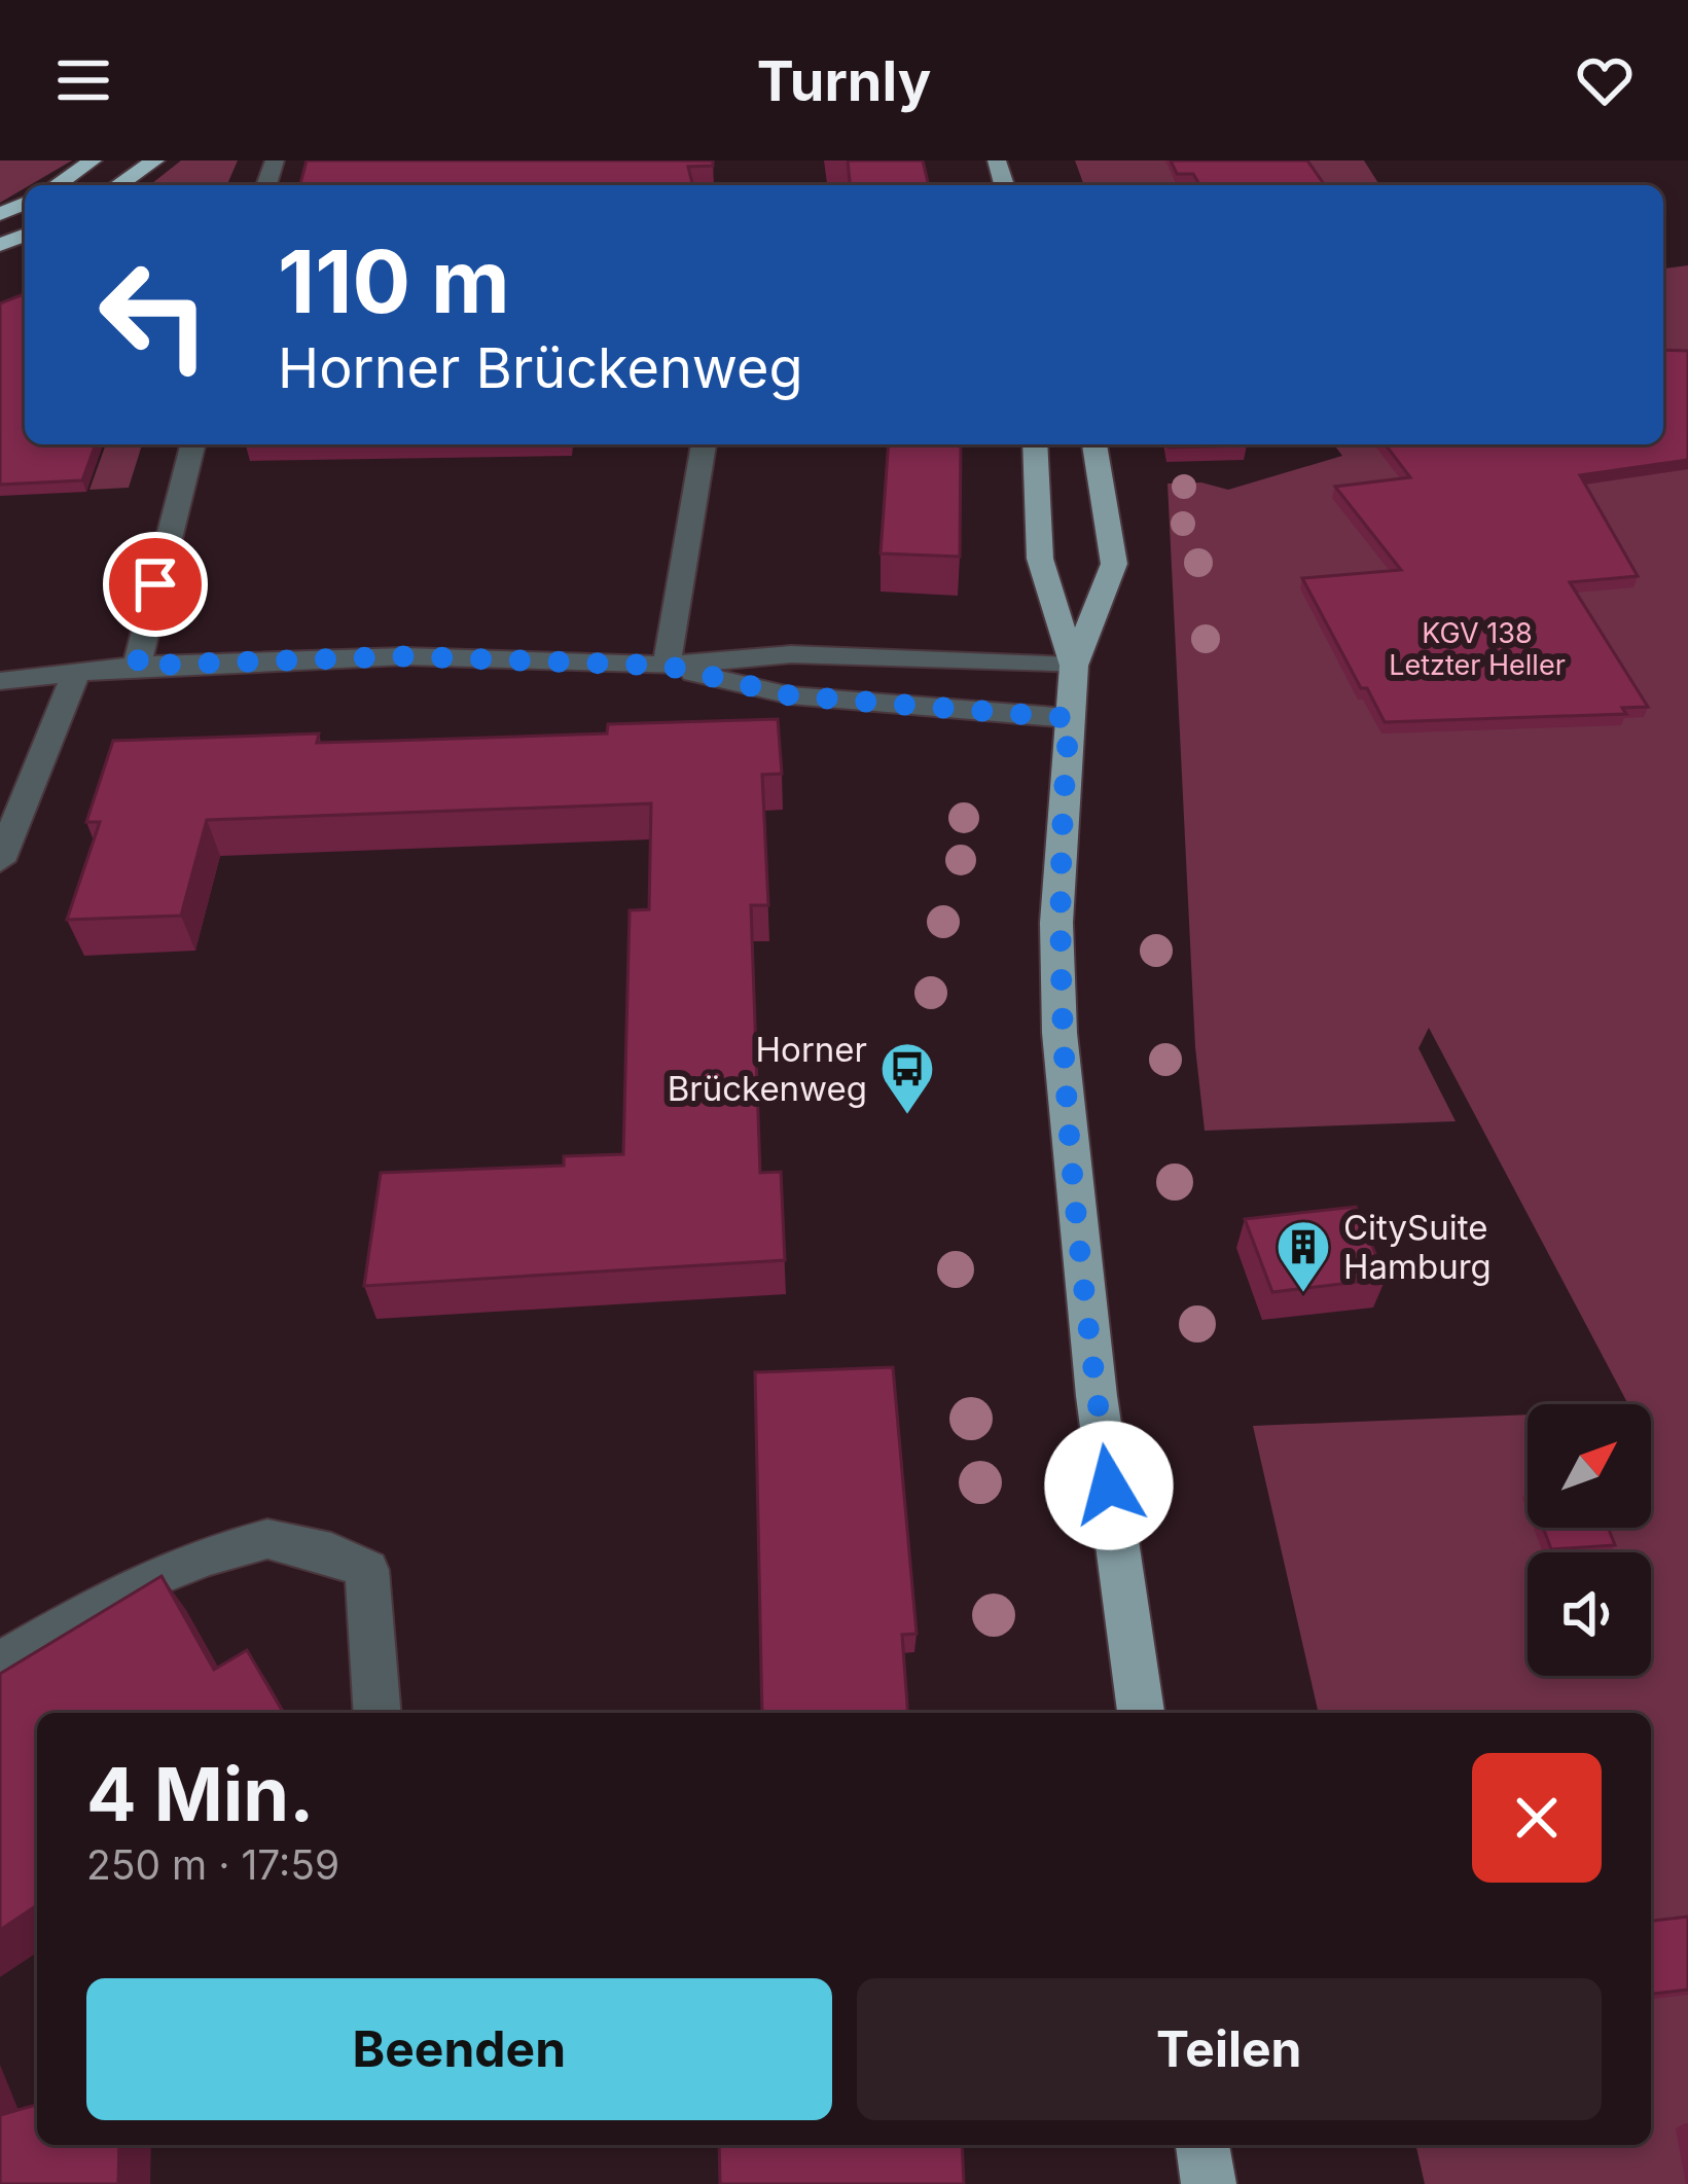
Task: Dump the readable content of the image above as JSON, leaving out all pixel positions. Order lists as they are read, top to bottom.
{
  "parks": ["KGV 138 Letzter Heller"],
  "places": {
    "bus stop": ["Horner Brückenweg"],
    "building": ["CitySuite Hamburg"]
  },
  "north": "top right",
  "page": {
    "header": "Turnly",
    "turn": ["110 m", "Horner Brückenweg"],
    "heading": ["4 Min.", "250 m · 17:59"],
    "buttons": ["Beenden", "Teilen"]
  }
}
